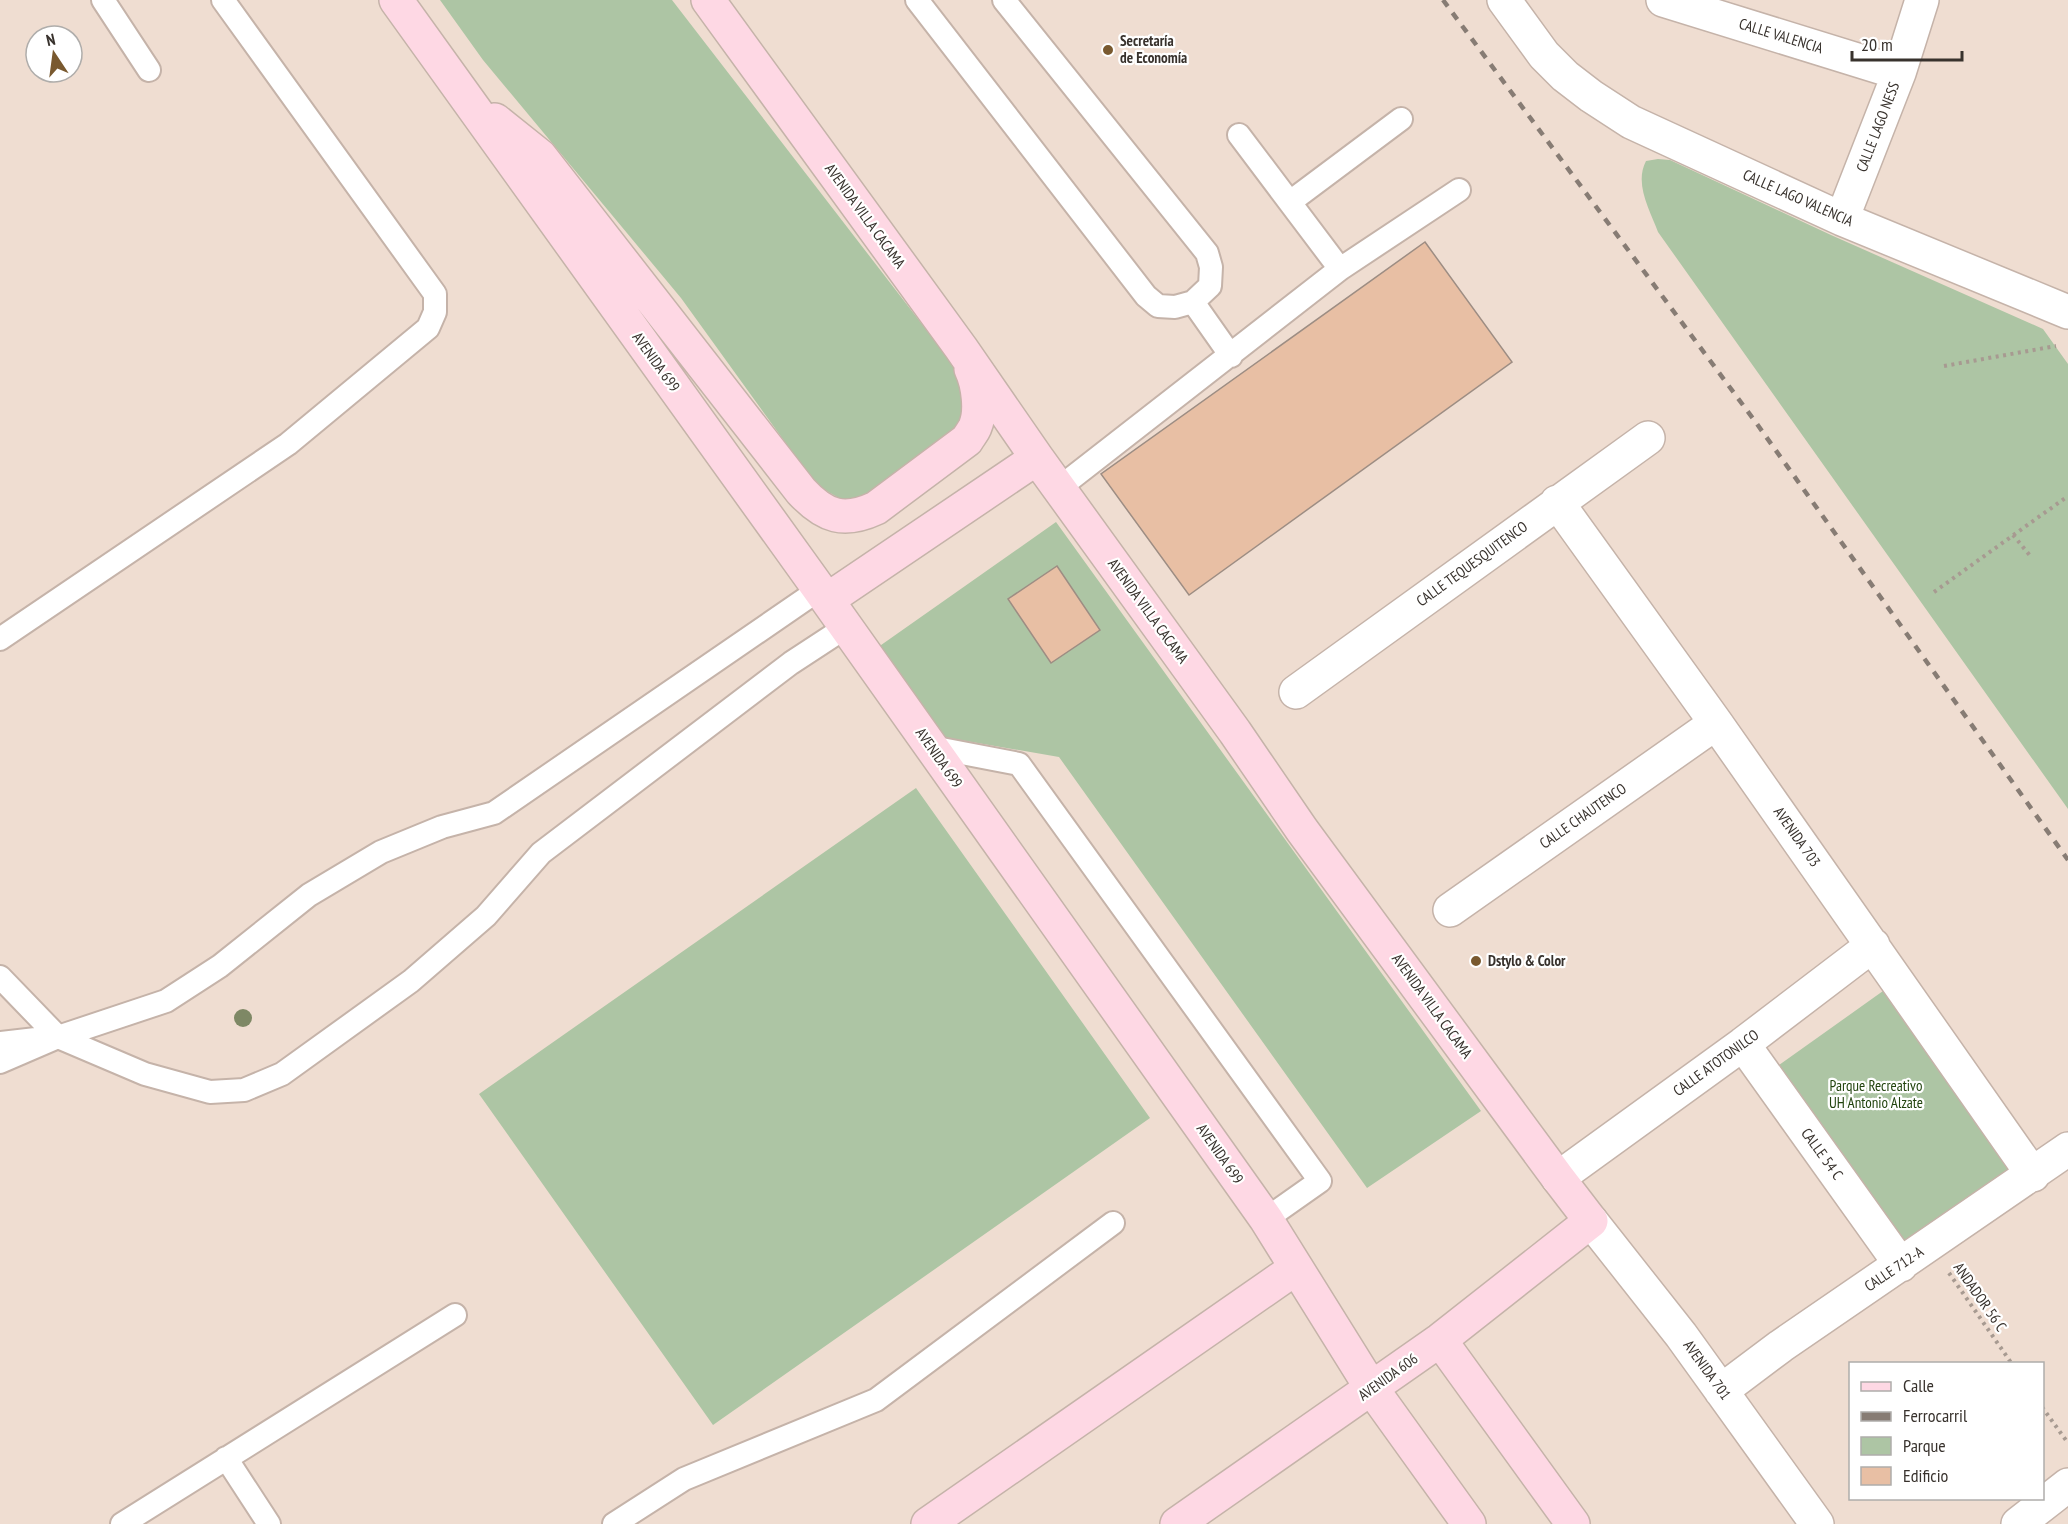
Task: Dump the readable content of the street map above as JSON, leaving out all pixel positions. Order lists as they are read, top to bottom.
{
  "streets": {
    "street": [
      "CALLE VALENCIA",
      "CALLE LAGO NESS",
      "CALLE LAGO VALENCIA",
      "AVENIDA VILLA CACAMA",
      "AVENIDA 699",
      "CALLE TEQUESQUITENCO",
      "CALLE CHAUTENCO",
      "AVENIDA 703",
      "CALLE ATOTONILCO",
      "CALLE 54 C",
      "CALLE 712-A",
      "AVENIDA 701",
      "AVENIDA 606"
    ],
    "path": ["ANDADOR 56 C"]
  },
  "crossings": [
    ["CALLE VALENCIA", "CALLE LAGO NESS"],
    ["CALLE LAGO NESS", "CALLE LAGO VALENCIA"],
    ["AVENIDA VILLA CACAMA", "CALLE ATOTONILCO"],
    ["AVENIDA VILLA CACAMA", "AVENIDA 701"],
    ["AVENIDA VILLA CACAMA", "AVENIDA 606"],
    ["AVENIDA 699", "AVENIDA 606"],
    ["CALLE TEQUESQUITENCO", "AVENIDA 703"],
    ["CALLE CHAUTENCO", "AVENIDA 703"],
    ["AVENIDA 703", "CALLE ATOTONILCO"],
    ["AVENIDA 703", "CALLE 712-A"],
    ["CALLE ATOTONILCO", "CALLE 54 C"],
    ["CALLE 54 C", "CALLE 712-A"],
    ["CALLE 712-A", "ANDADOR 56 C"],
    ["CALLE 712-A", "AVENIDA 701"],
    ["AVENIDA 701", "AVENIDA 606"]
  ],
  "parks": ["Parque Recreativo UH Antonio Alzate"],
  "places": ["Secretaría de Economía", "Dstylo & Color"],
  "legend": [
    "Calle",
    "Ferrocarril",
    "Parque",
    "Edificio"
  ],
  "scale_bar": "20 m",
  "north": "top"
}
